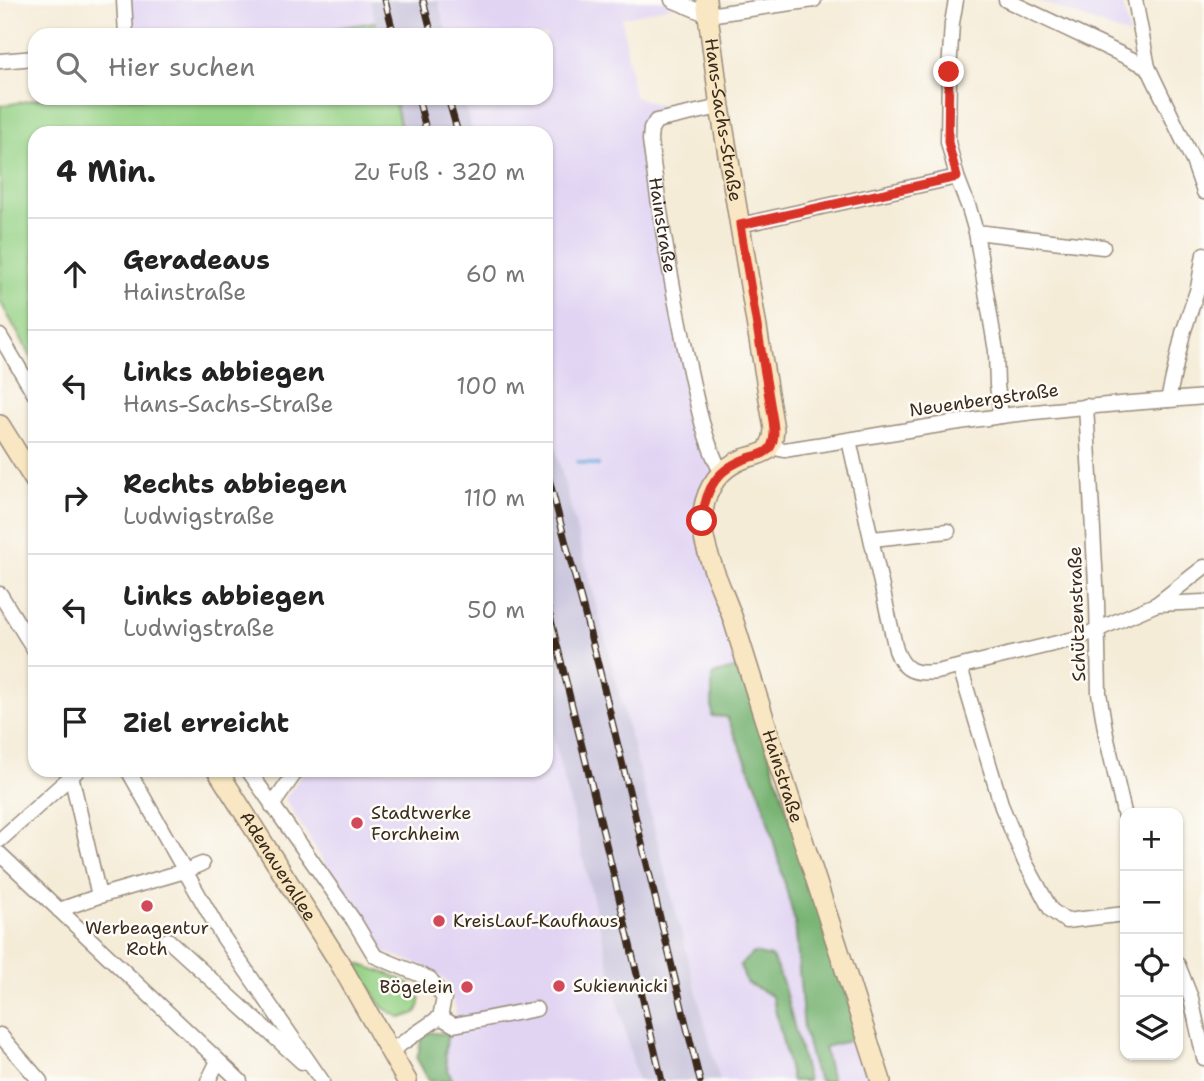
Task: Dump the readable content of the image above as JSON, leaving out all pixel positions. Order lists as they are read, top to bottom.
{
  "streets": {
    "street": [
      "Hans-Sachs-Straße",
      "Hainstraße",
      "Neuenbergstraße",
      "Schützenstraße",
      "Adenauerallee"
    ]
  },
  "crossings": [
    ["Hans-Sachs-Straße", "Hainstraße"],
    ["Hans-Sachs-Straße", "Neuenbergstraße"],
    ["Neuenbergstraße", "Schützenstraße"]
  ],
  "places": [
    "Stadtwerke Forchheim",
    "Werbeagentur Roth",
    "KreisLauf-Kaufhaus",
    "Sukiennicki",
    "Bögelein"
  ],
  "page": {
    "search": "Hier suchen",
    "heading": ["4 Min.", "Zu Fuß · 320 m"],
    "list": [
      ["Geradeaus", "Hainstraße", "60 m"],
      ["Links abbiegen", "Hans-Sachs-Straße", "100 m"],
      ["Rechts abbiegen", "Ludwigstraße", "110 m"],
      ["Links abbiegen", "Ludwigstraße", "50 m"],
      "Ziel erreicht"
    ],
    "map_buttons": ["+", "−"]
  }
}
